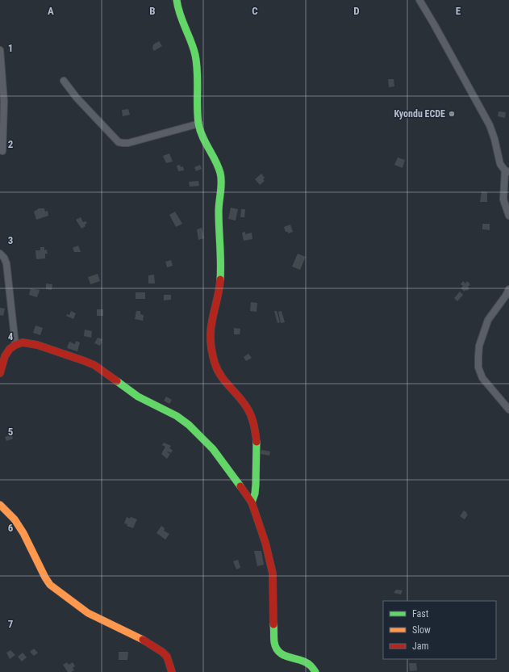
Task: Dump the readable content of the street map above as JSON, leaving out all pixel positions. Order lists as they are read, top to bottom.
{
  "places": ["Kyondu ECDE"],
  "legend": ["Fast", "Slow", "Jam"],
  "grid": {
    "columns": [
      "A",
      "B",
      "C",
      "D",
      "E"
    ],
    "rows": [
      "1",
      "2",
      "3",
      "4",
      "5",
      "6",
      "7"
    ]
  }
}
